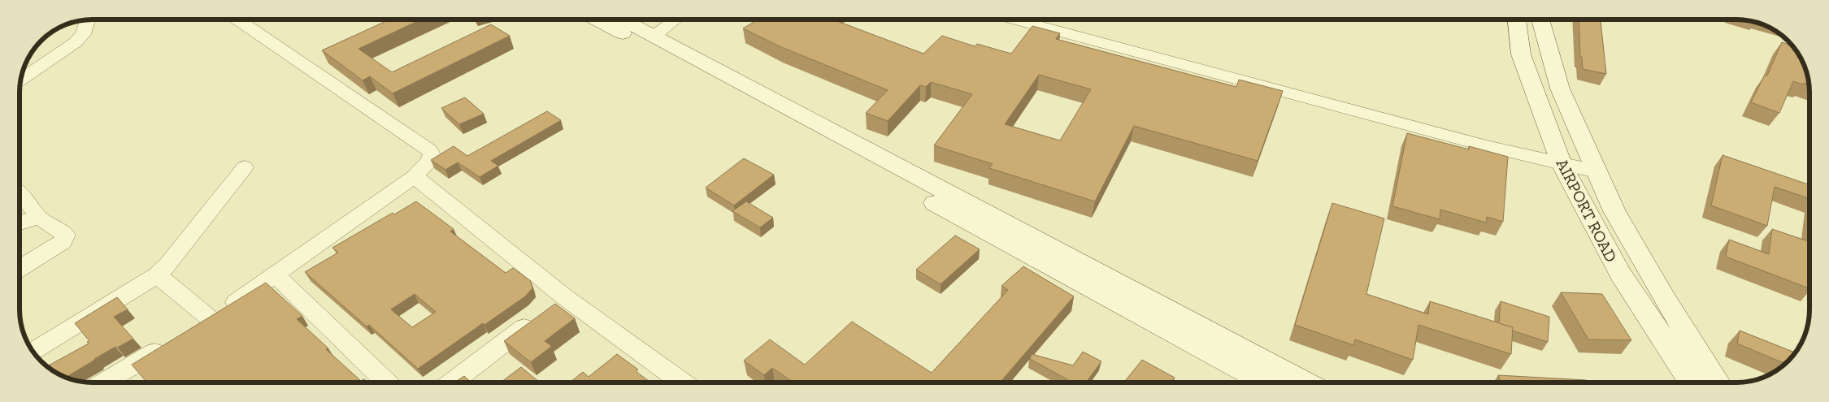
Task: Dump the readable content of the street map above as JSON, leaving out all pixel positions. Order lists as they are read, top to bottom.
{
  "streets": {
    "main road": ["AIRPORT ROAD"]
  }
}
